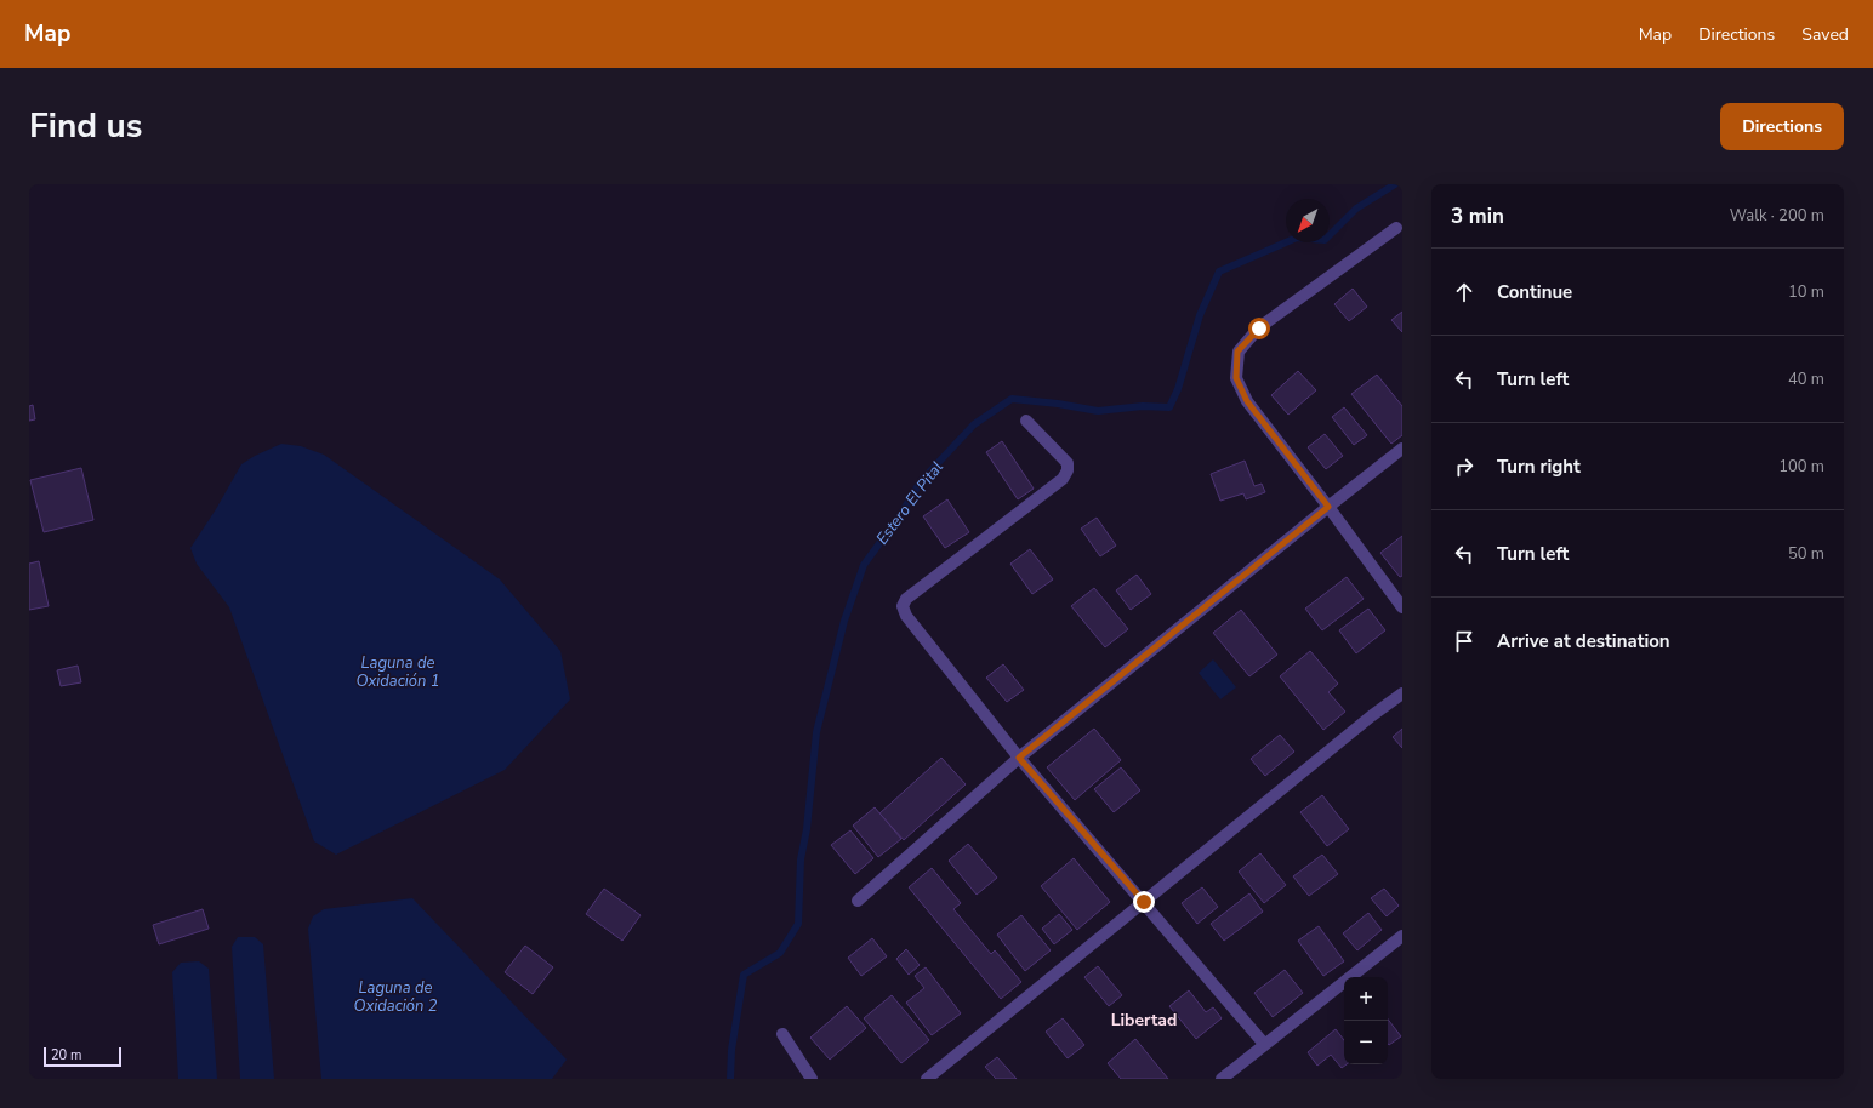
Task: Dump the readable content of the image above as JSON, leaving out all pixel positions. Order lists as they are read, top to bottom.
{
  "districts": ["Libertad"],
  "water": ["Estero El Pital", "Laguna de Oxidación 1", "Laguna de Oxidación 2"],
  "scale_bar": "20 m",
  "north": "bottom left",
  "page": {
    "header": "Map",
    "nav": ["Map", "Directions", "Saved"],
    "title": "Find us",
    "buttons": "Directions",
    "heading": ["3 min", "Walk · 200 m"],
    "list": [
      ["Continue", "10 m"],
      ["Turn left", "40 m"],
      ["Turn right", "100 m"],
      ["Turn left", "50 m"],
      "Arrive at destination"
    ],
    "map_buttons": ["+", "−"],
    "scale": "20 m"
  }
}
